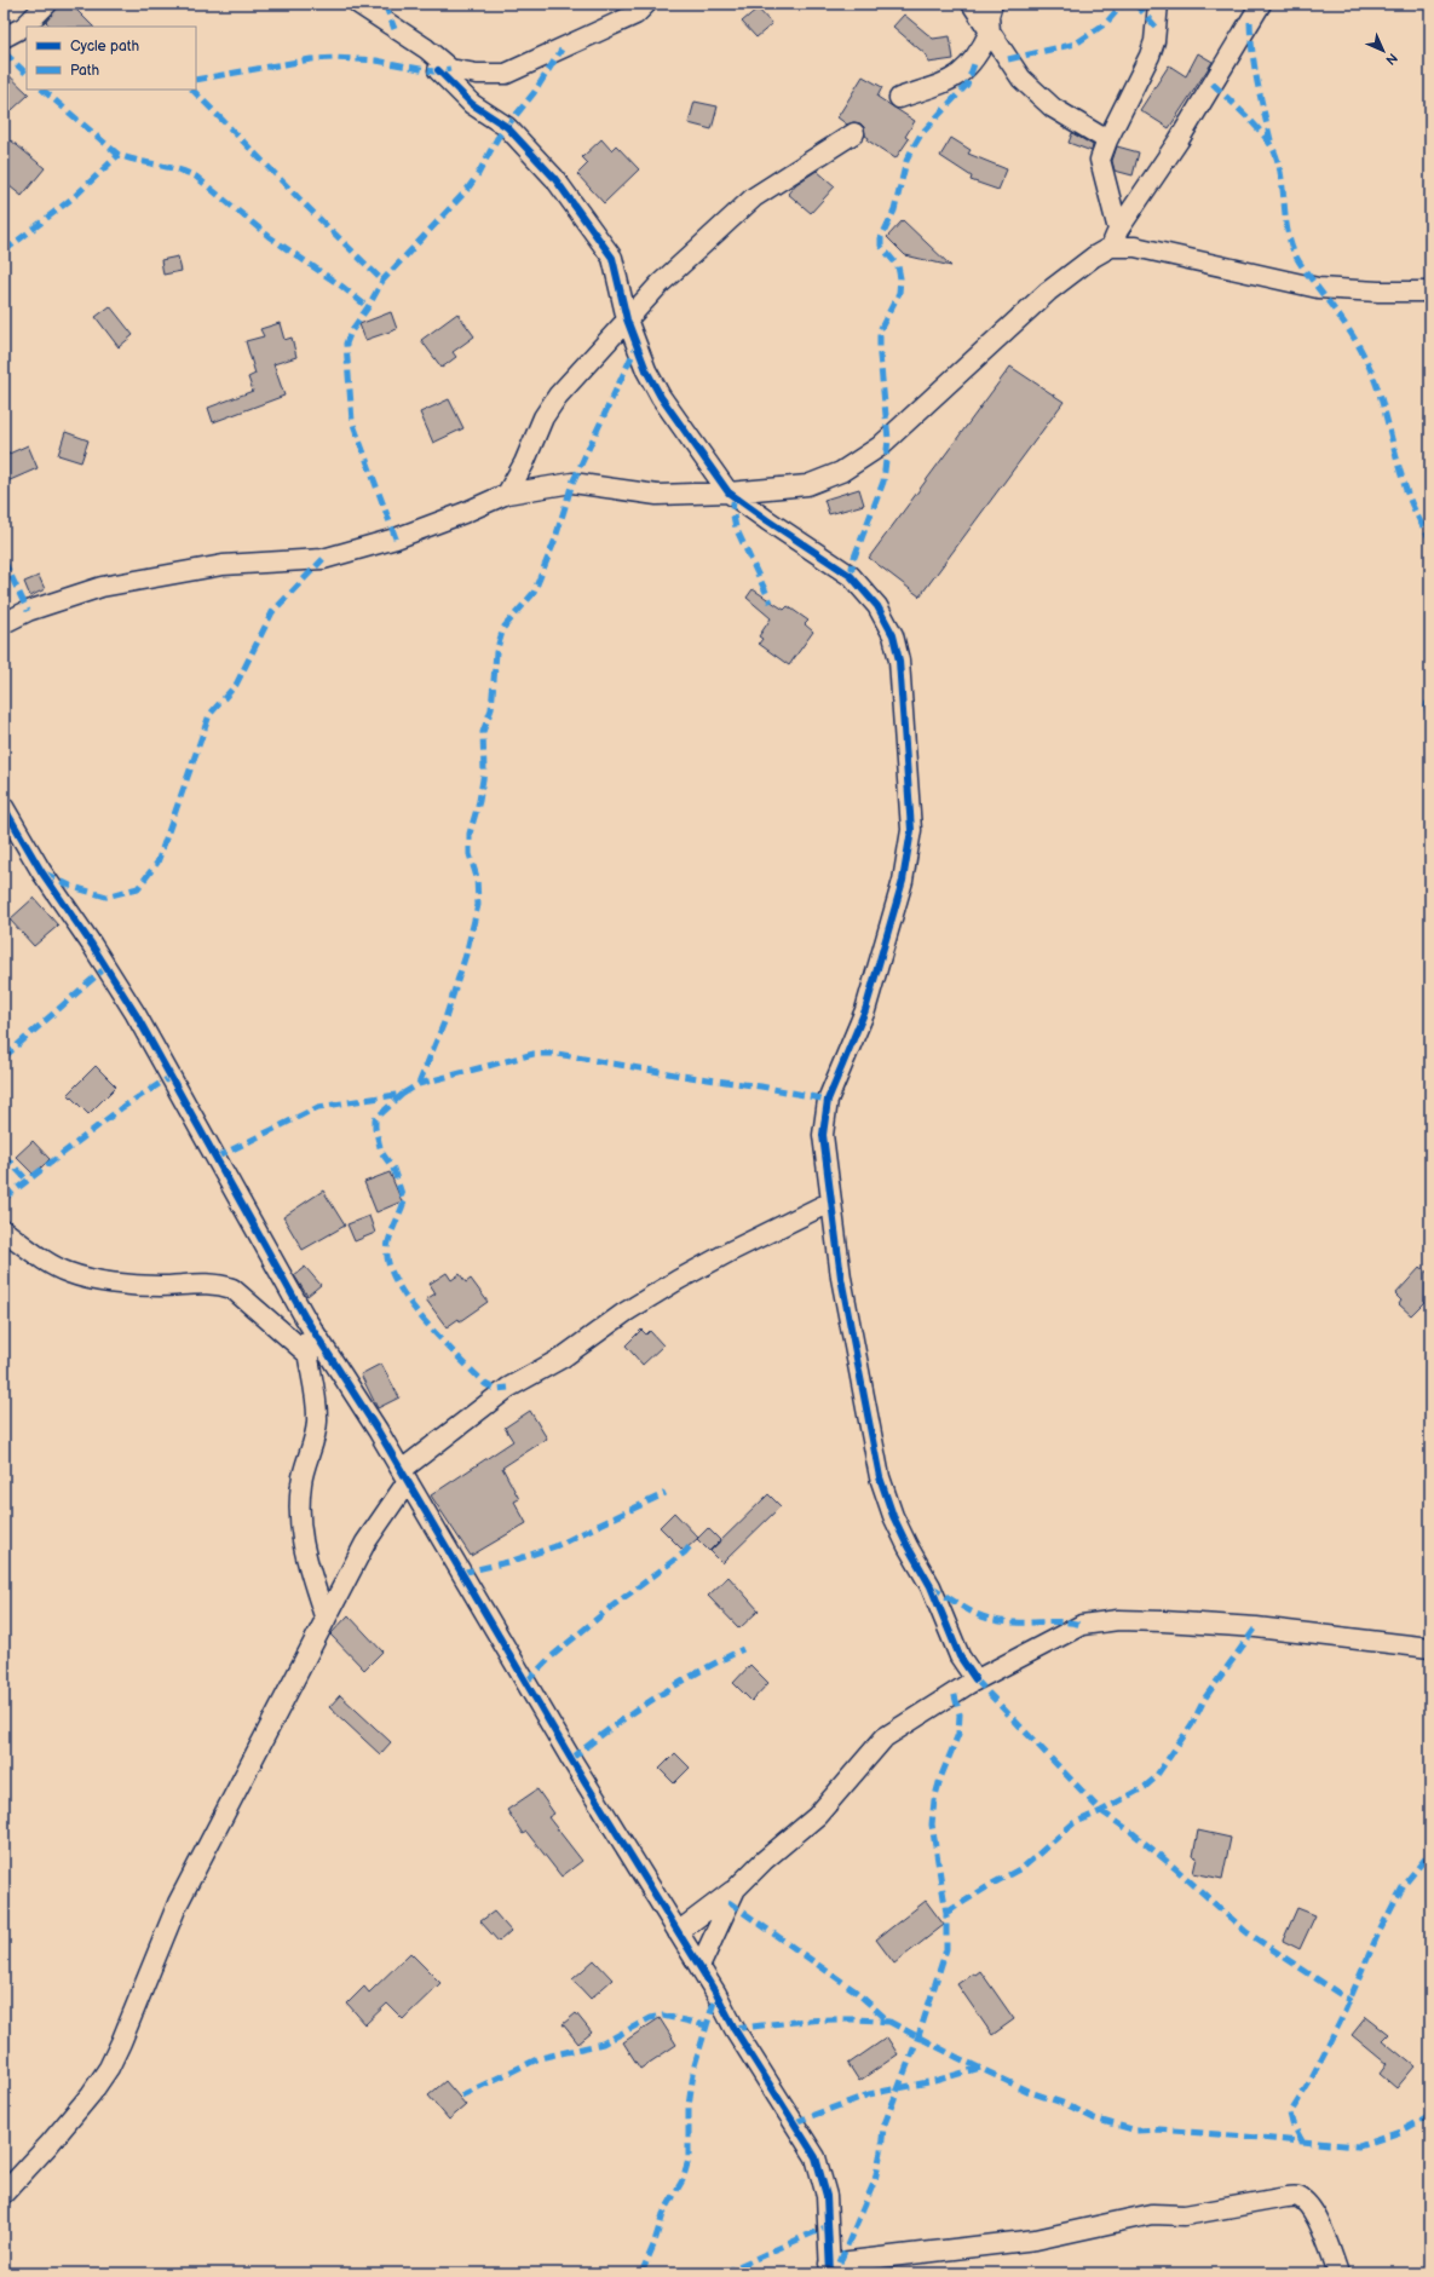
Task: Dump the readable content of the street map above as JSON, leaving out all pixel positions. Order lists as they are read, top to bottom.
{
  "legend": ["Cycle path", "Path"],
  "north": "bottom right"
}
